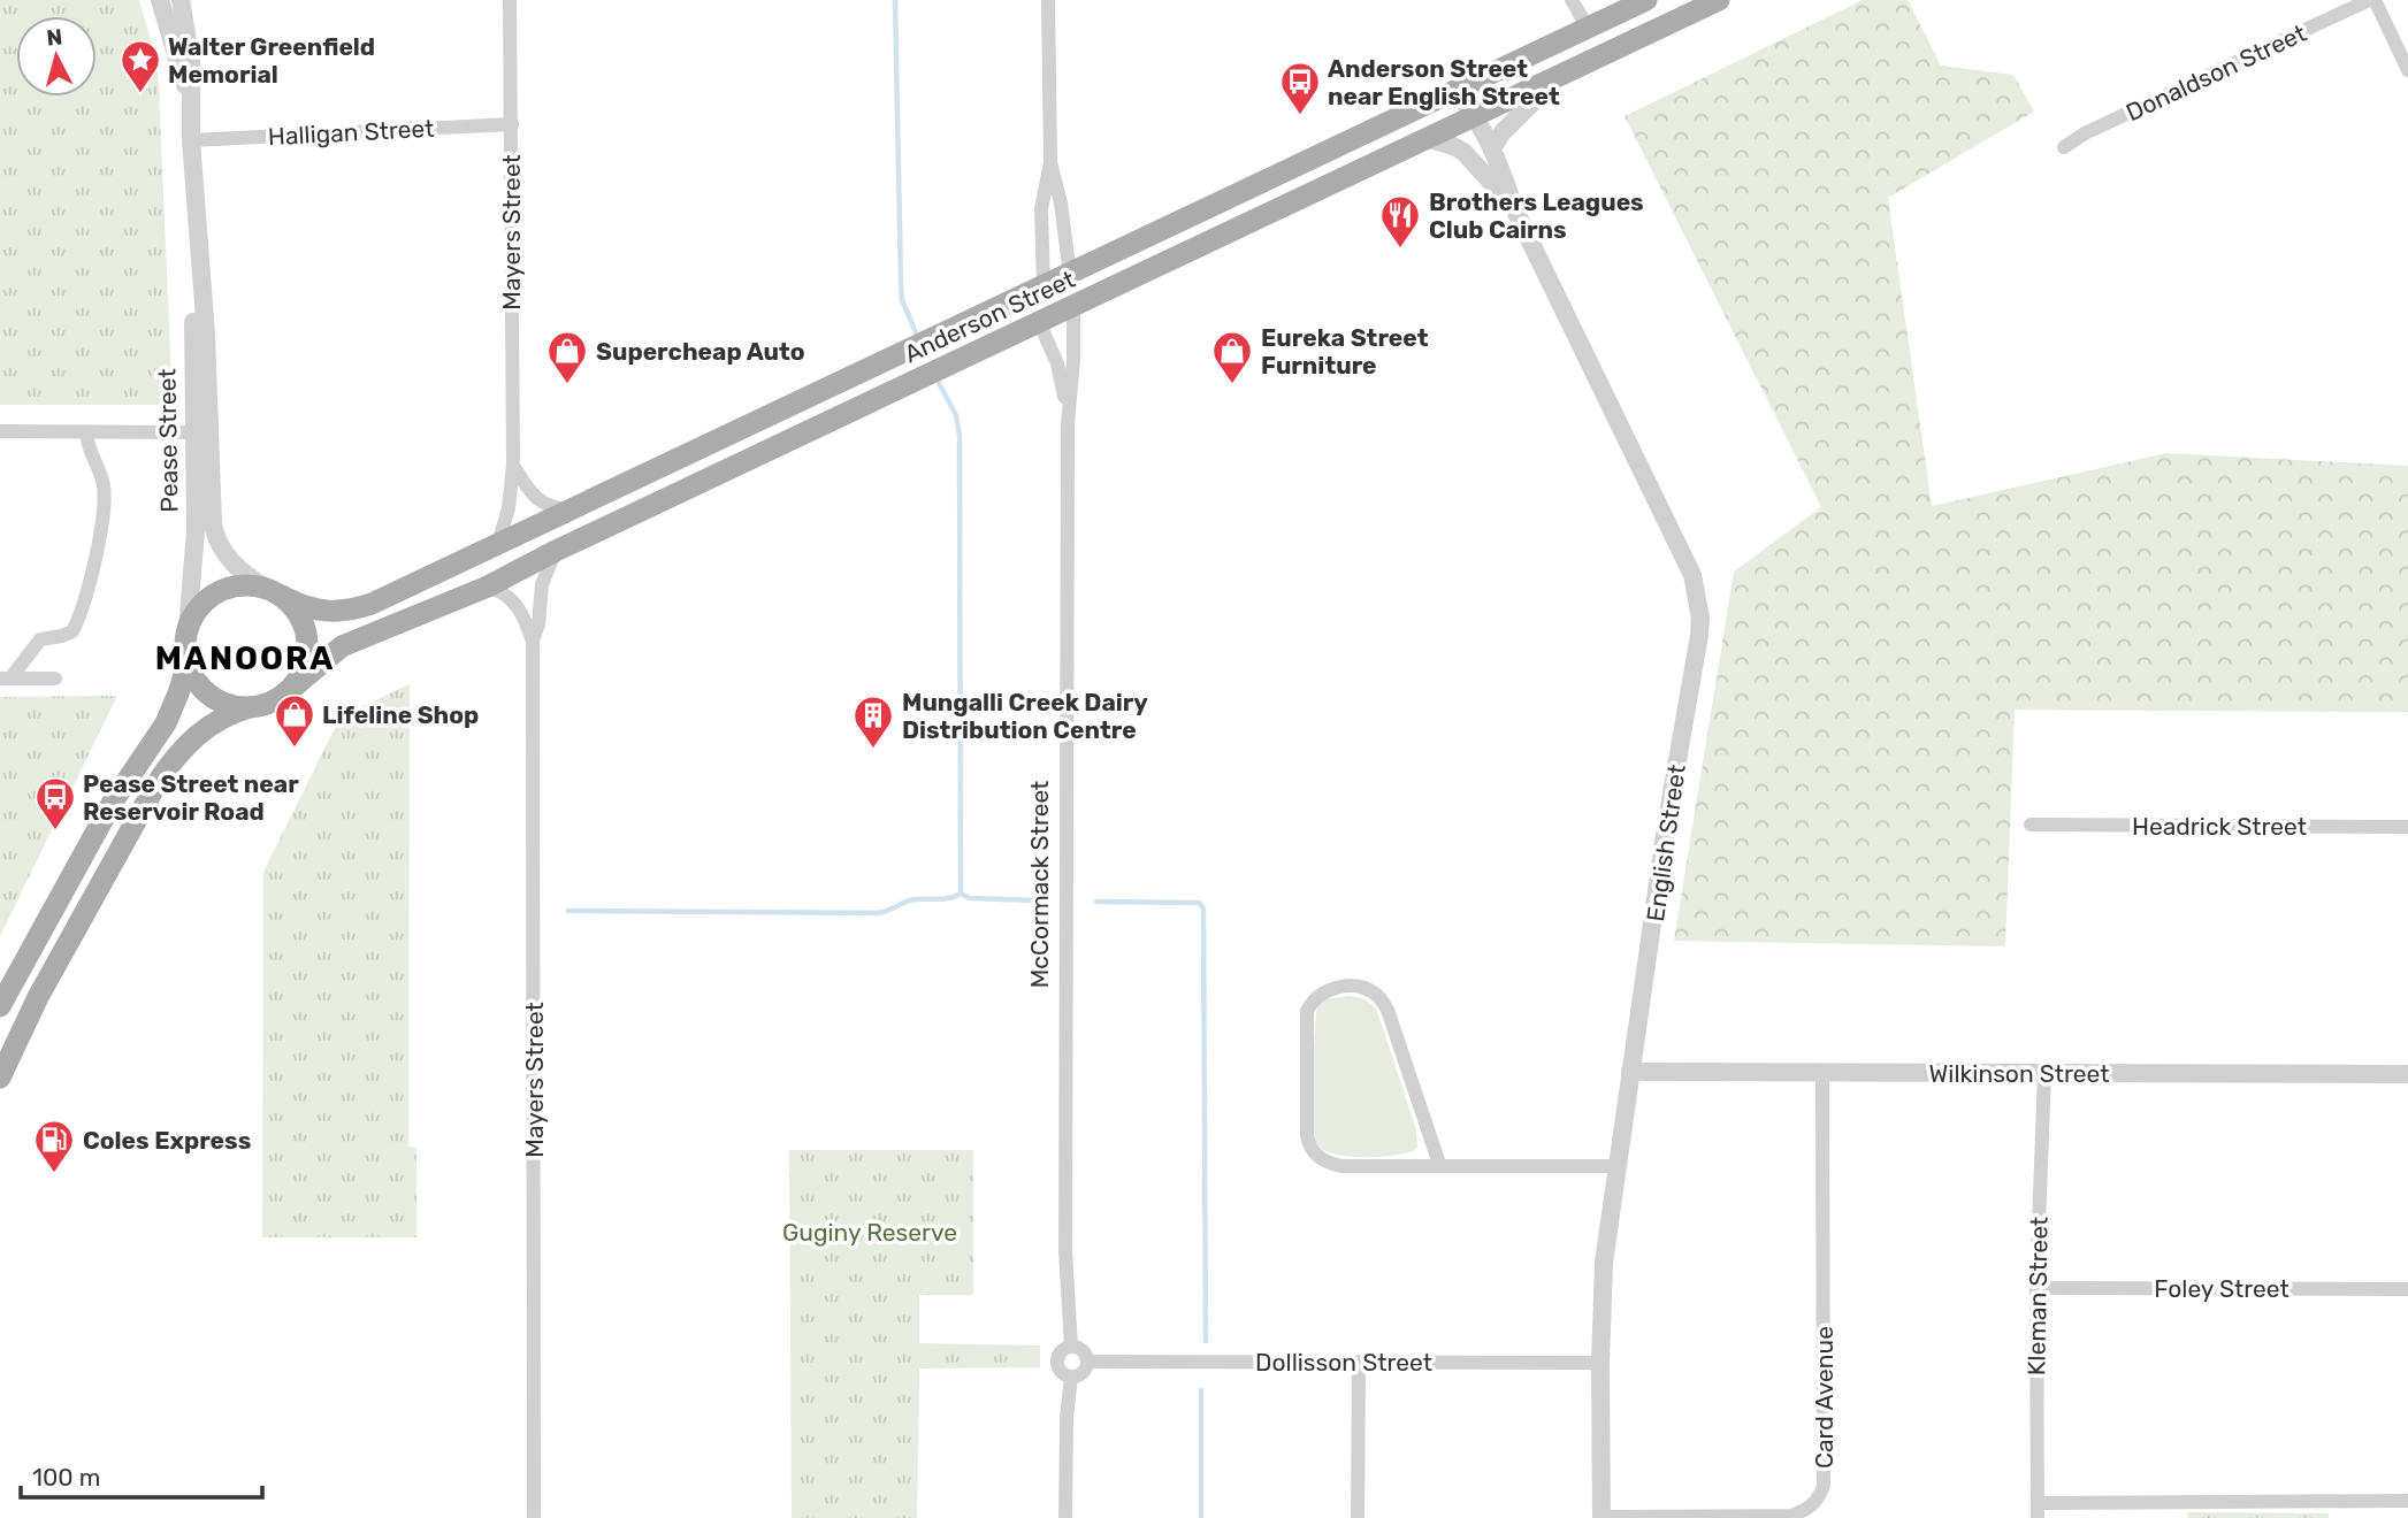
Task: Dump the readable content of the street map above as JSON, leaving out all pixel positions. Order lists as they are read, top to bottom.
{
  "streets": {
    "main road": ["Anderson Street", "McCormack Street"],
    "street": [
      "Donaldson Street",
      "Halligan Street",
      "Mayers Street",
      "Pease Street",
      "Headrick Street",
      "English Street",
      "Wilkinson Street",
      "Foley Street",
      "Kleman Street",
      "Dollisson Street",
      "Card Avenue"
    ]
  },
  "crossings": [
    ["Halligan Street", "Mayers Street"],
    ["Halligan Street", "Pease Street"],
    ["Mayers Street", "Anderson Street"],
    ["Anderson Street", "Pease Street"],
    ["Anderson Street", "English Street"],
    ["Anderson Street", "McCormack Street"],
    ["English Street", "Wilkinson Street"],
    ["English Street", "Dollisson Street"],
    ["English Street", "Card Avenue"],
    ["McCormack Street", "Dollisson Street"],
    ["Wilkinson Street", "Kleman Street"],
    ["Wilkinson Street", "Card Avenue"],
    ["Foley Street", "Kleman Street"]
  ],
  "districts": ["MANOORA"],
  "parks": ["Guginy Reserve"],
  "places": {
    "place": ["Walter Greenfield Memorial"],
    "bus stop": ["Anderson Street near English Street", "Pease Street near Reservoir Road"],
    "restaurant": ["Brothers Leagues Club Cairns"],
    "shop": ["Supercheap Auto", "Eureka Street Furniture", "Lifeline Shop"],
    "building": ["Mungalli Creek Dairy Distribution Centre"],
    "fuel station": ["Coles Express"]
  },
  "scale_bar": "100 m",
  "north": "top"
}
